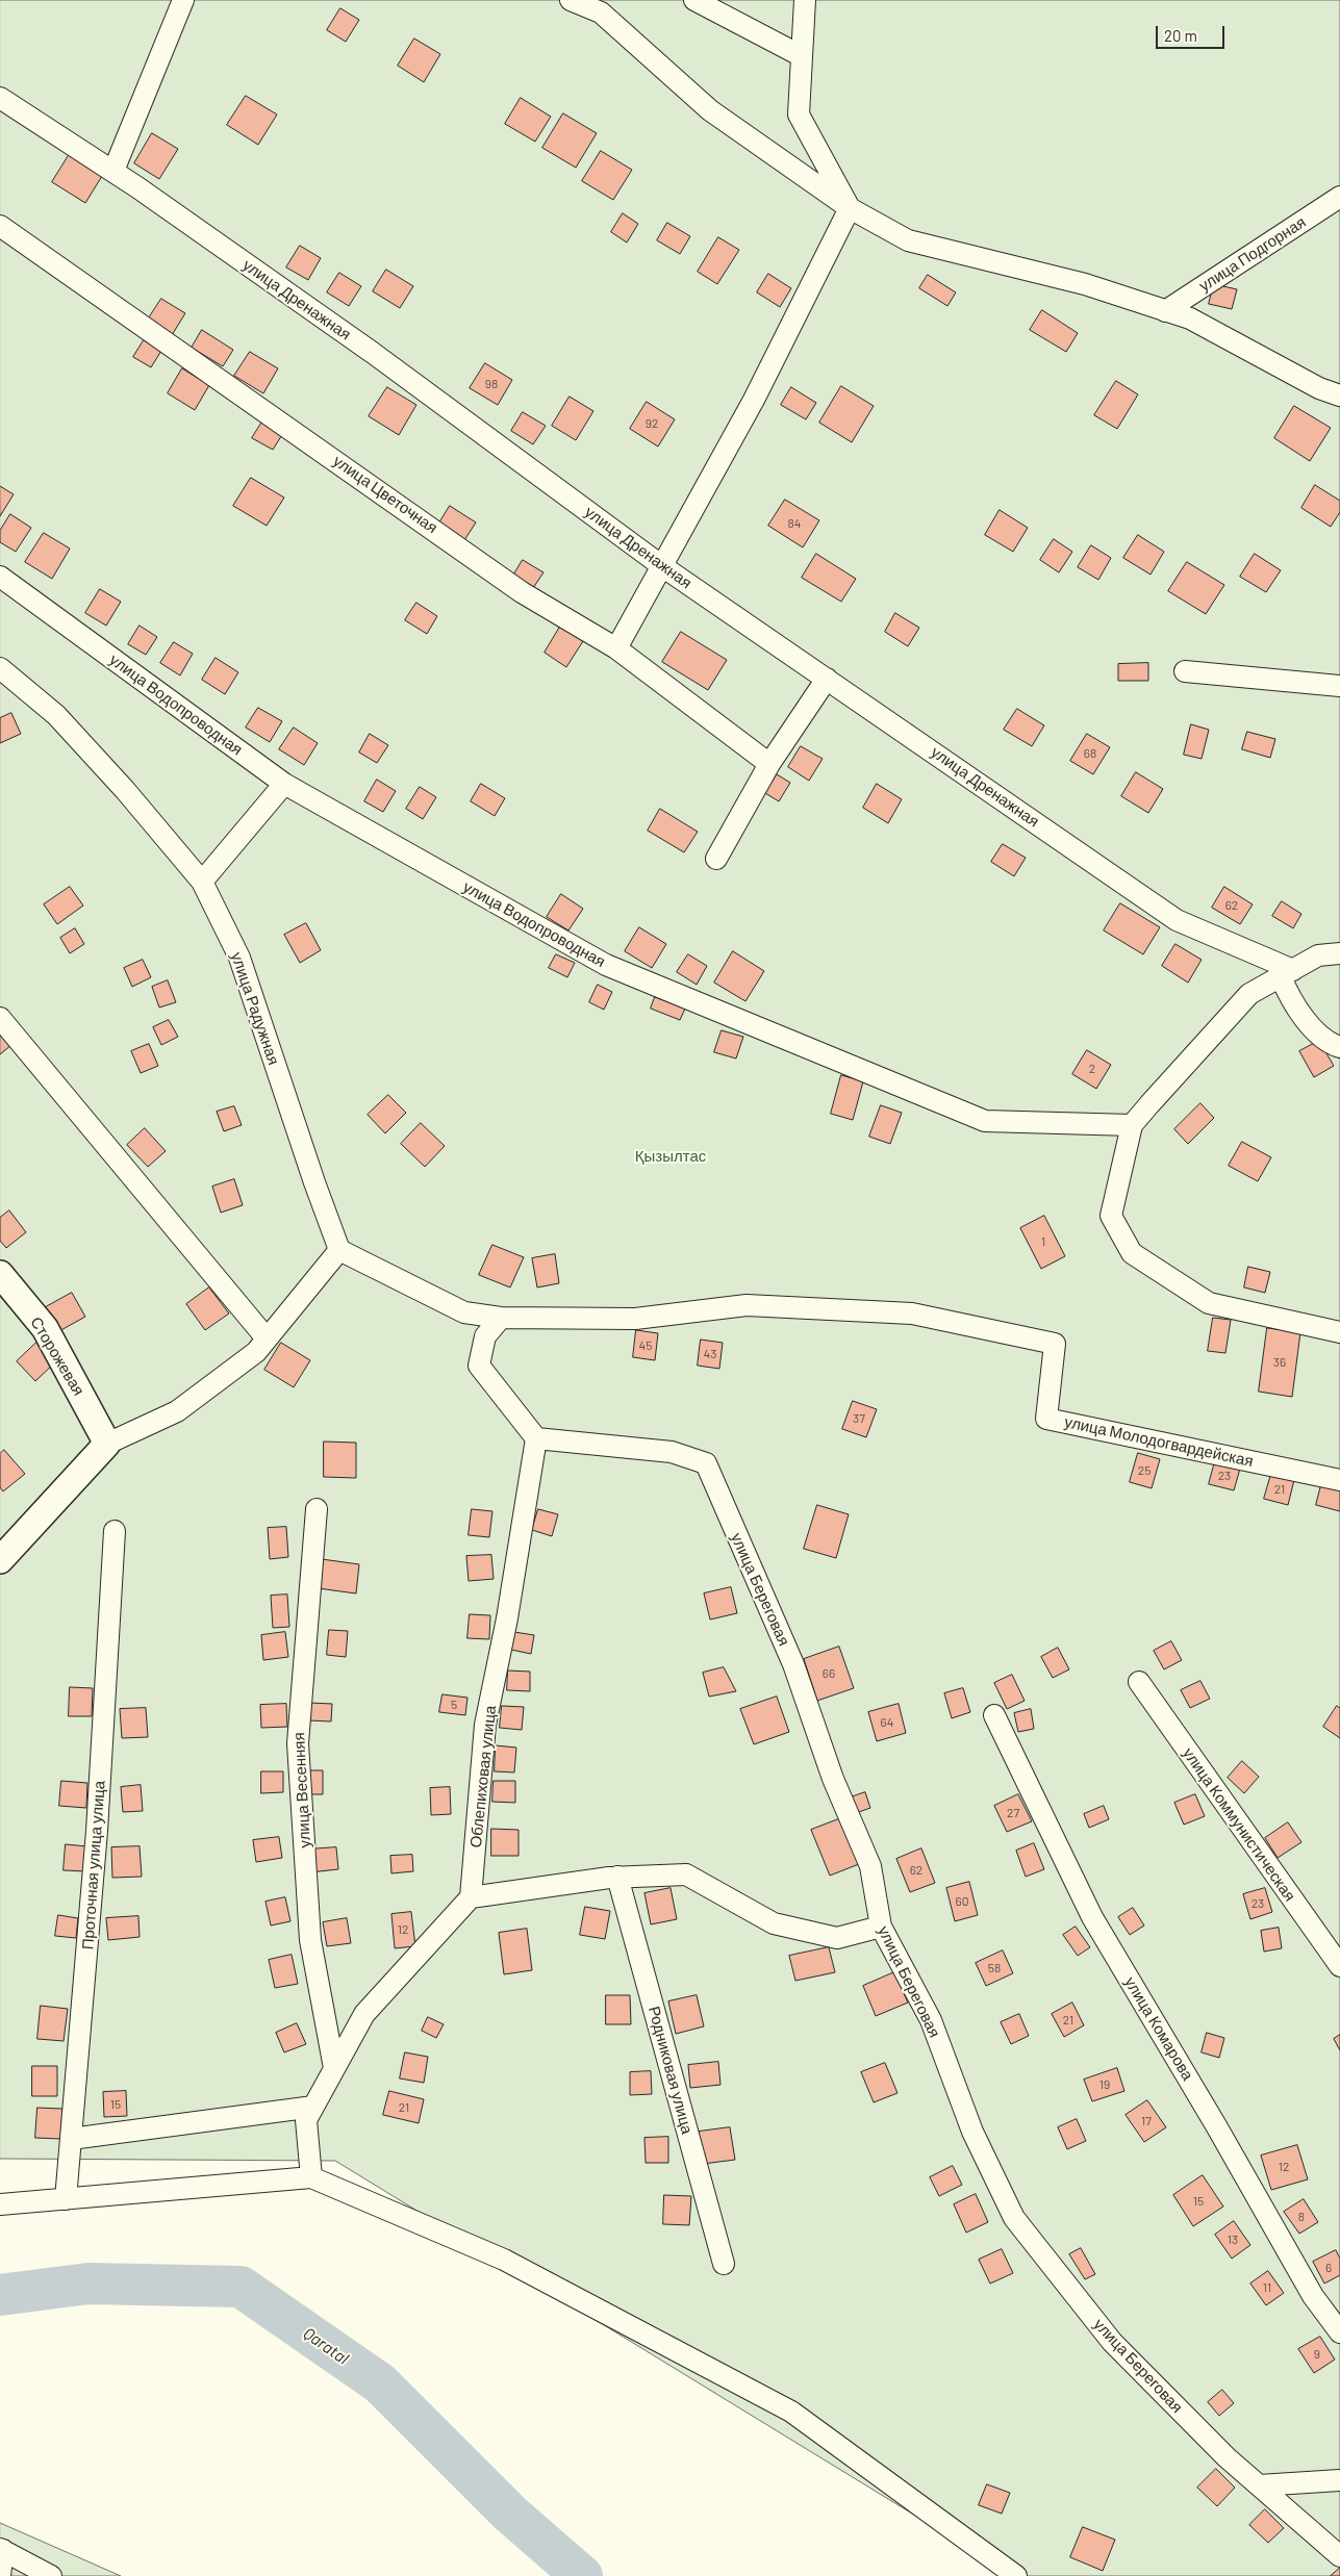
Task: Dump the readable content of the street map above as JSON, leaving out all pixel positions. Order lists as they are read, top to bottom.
{
  "streets": {
    "street": [
      "улица Подгорная",
      "улица Дренажная",
      "улица Цветочная",
      "улица Водопроводная",
      "улица Радужная",
      "Сторожевая",
      "улица Молодогвардейская",
      "улица Береговая",
      "Облепиховая улица",
      "улица Весенняя",
      "улица Коммунистическая",
      "Проточная улица улица",
      "улица Комарова",
      "Родниковая улица"
    ]
  },
  "crossings": [
    ["улица Береговая", "Облепиховая улица"]
  ],
  "water": ["Qaratal"],
  "parks": ["Қызылтас"],
  "house_numbers": [
    "98",
    "92",
    "84",
    "68",
    "62",
    "2",
    "1",
    "45",
    "43",
    "36",
    "37",
    "25",
    "23",
    "21",
    "66",
    "5",
    "64",
    "27",
    "62",
    "60",
    "23",
    "12",
    "58",
    "21",
    "19",
    "15",
    "21",
    "17",
    "12",
    "15",
    "8",
    "13",
    "6",
    "11",
    "9"
  ],
  "scale_bar": "20 m"
}
